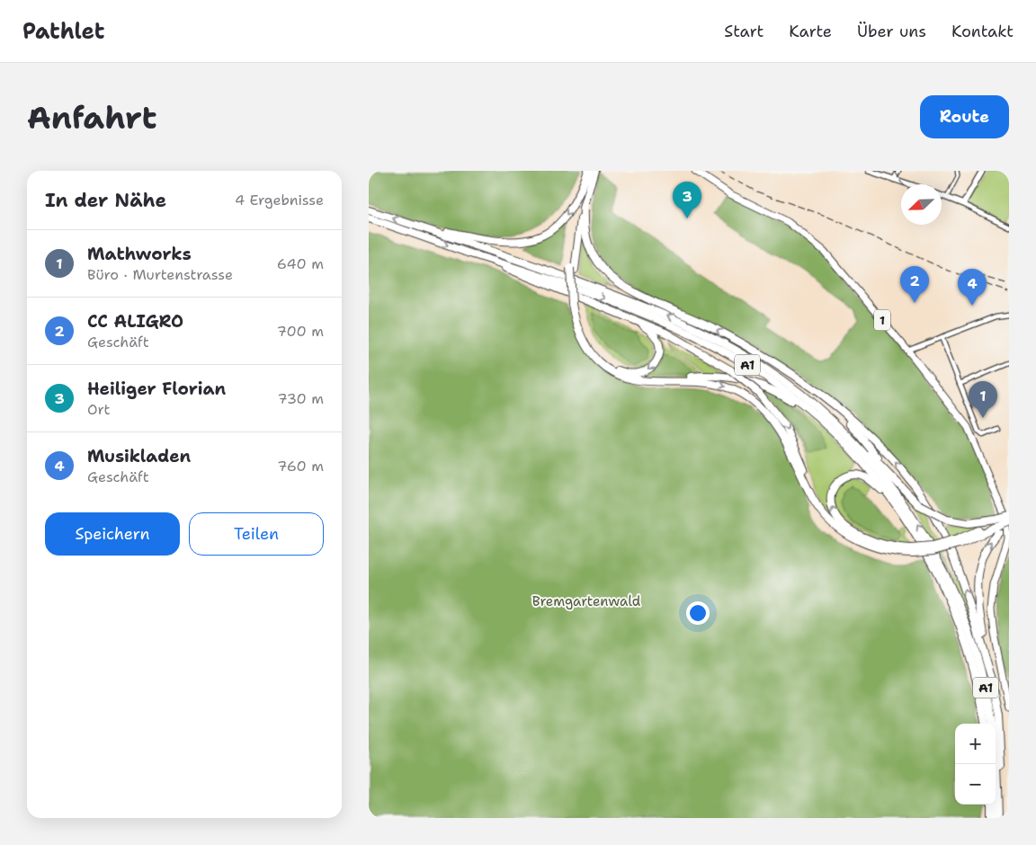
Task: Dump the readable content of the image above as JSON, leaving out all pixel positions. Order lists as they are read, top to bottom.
{
  "streets": {
    "highway": ["A1"],
    "main road": ["1"]
  },
  "parks": ["Bremgartenwald"],
  "north": "bottom left",
  "page": {
    "header": "Pathlet",
    "nav": [
      "Start",
      "Karte",
      "Über uns",
      "Kontakt"
    ],
    "buttons": [
      "Route",
      ["Speichern", "Teilen"]
    ],
    "title": "Anfahrt",
    "heading": ["In der Nähe", "4 Ergebnisse"],
    "pins": [
      "3",
      "2",
      "4",
      "1"
    ],
    "list": [
      {
        "mark": "1",
        "name": "Mathworks",
        "note": "Büro · Murtenstrasse",
        "value": "640 m"
      },
      {
        "mark": "2",
        "name": "CC ALIGRO",
        "note": "Geschäft",
        "value": "700 m"
      },
      {
        "mark": "3",
        "name": "Heiliger Florian",
        "note": "Ort",
        "value": "730 m"
      },
      {
        "mark": "4",
        "name": "Musikladen",
        "note": "Geschäft",
        "value": "760 m"
      }
    ],
    "map_buttons": ["+", "−"]
  }
}
